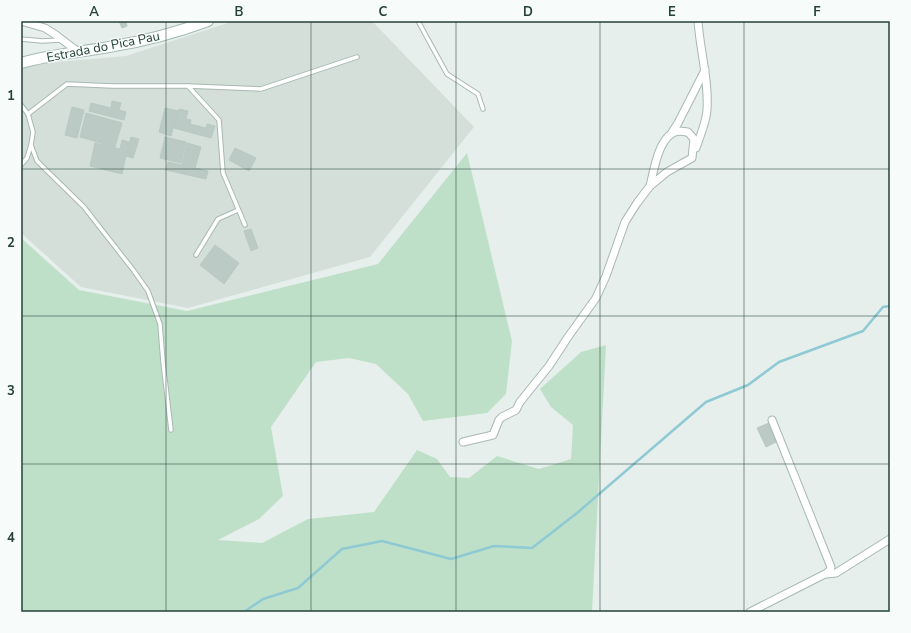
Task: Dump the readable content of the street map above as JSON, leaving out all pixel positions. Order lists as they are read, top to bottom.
{
  "streets": {
    "main road": ["Estrada do Pica Pau"]
  },
  "grid": {
    "columns": [
      "A",
      "B",
      "C",
      "D",
      "E",
      "F"
    ],
    "rows": [
      "1",
      "2",
      "3",
      "4"
    ]
  }
}
